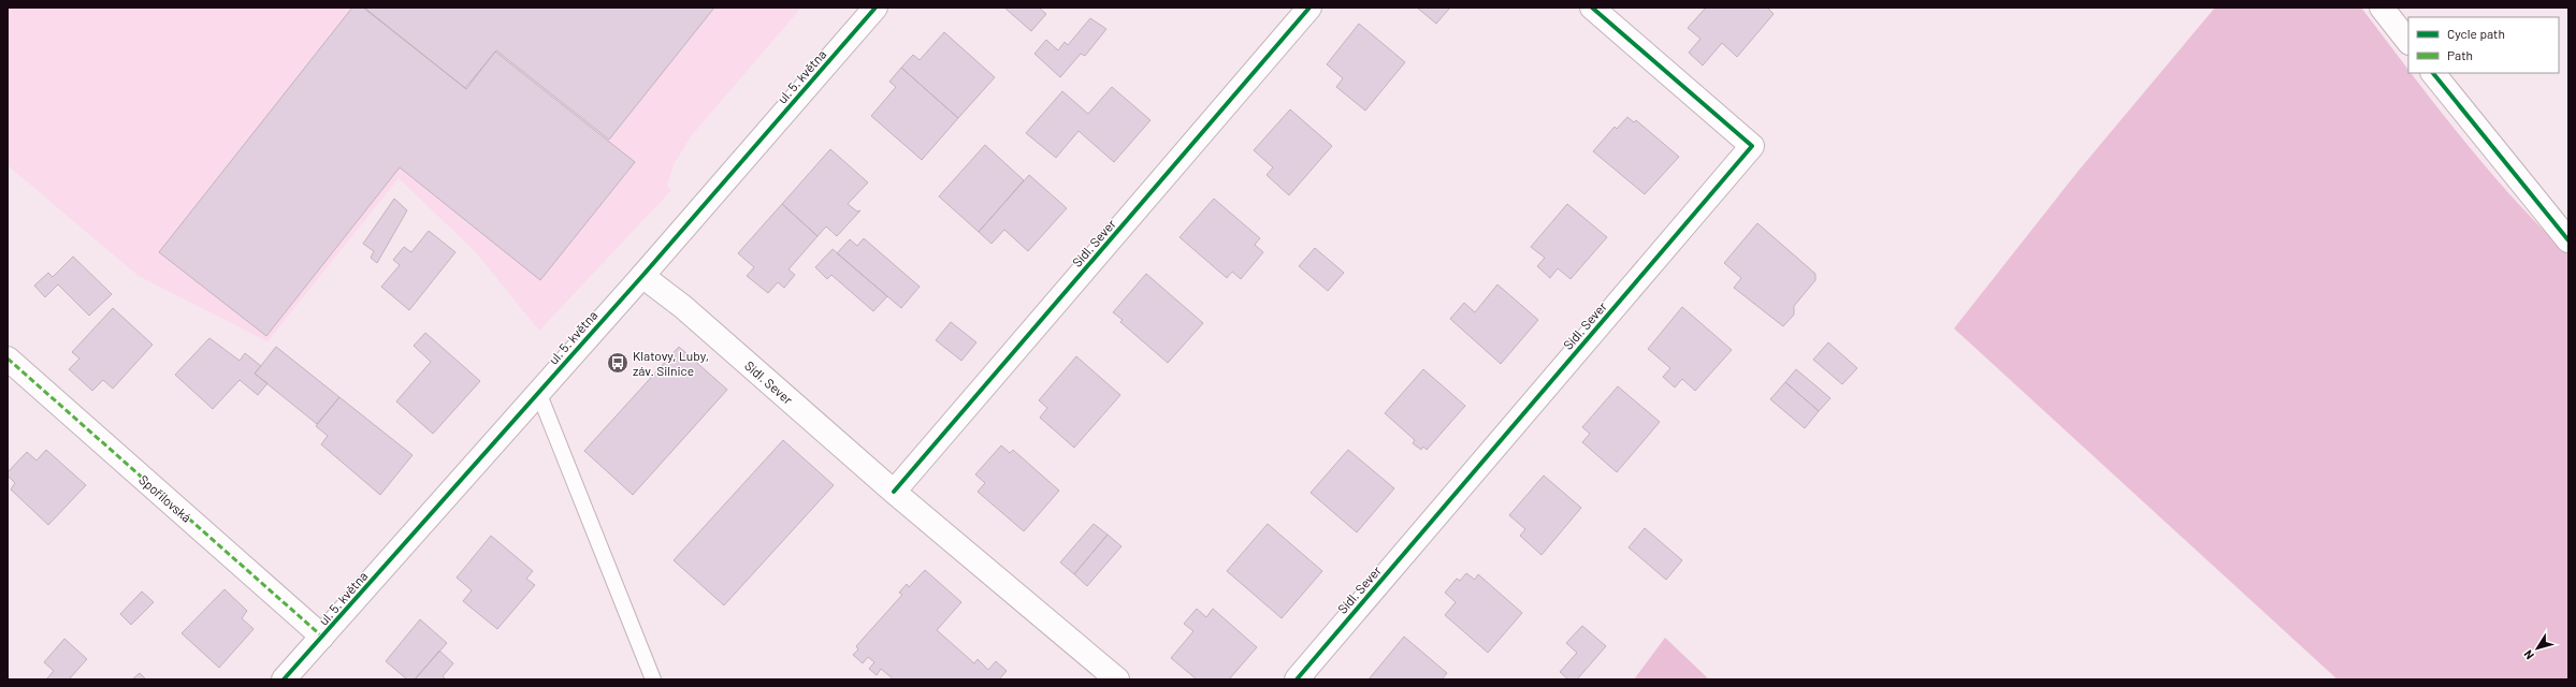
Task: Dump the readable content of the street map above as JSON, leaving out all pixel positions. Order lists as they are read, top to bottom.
{
  "streets": {
    "street": ["ul. 5. května", "Sídl. Sever", "Spořilovská"]
  },
  "crossings": [
    ["ul. 5. května", "Sídl. Sever"],
    ["ul. 5. května", "Spořilovská"]
  ],
  "places": {
    "bus stop": ["Klatovy, Luby, záv. Silnice"]
  },
  "legend": ["Cycle path", "Path"],
  "north": "bottom left"
}
